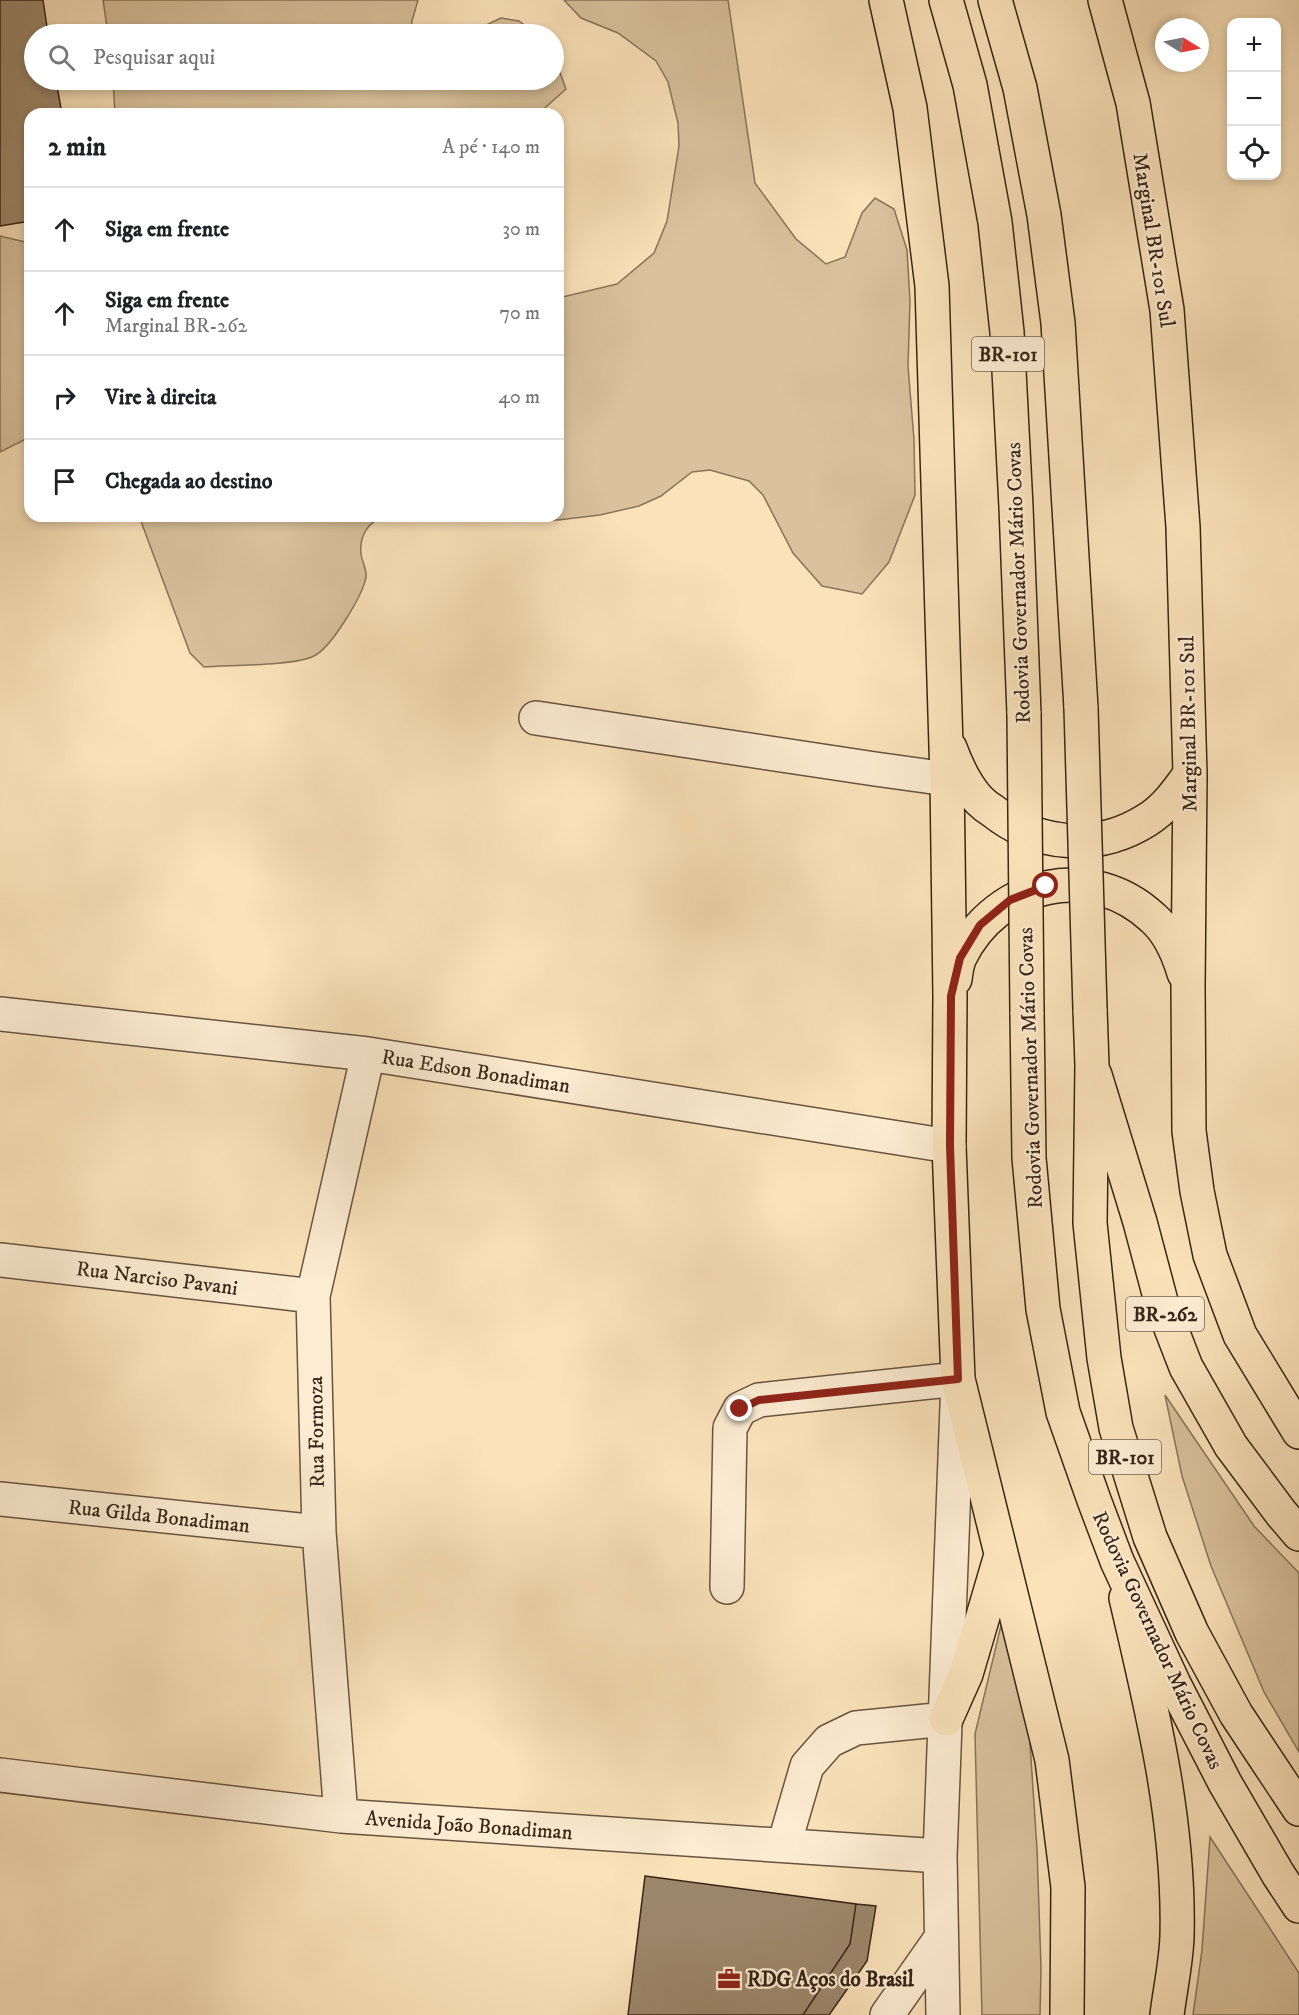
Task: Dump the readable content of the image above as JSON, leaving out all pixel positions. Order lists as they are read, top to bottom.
{
  "streets": {
    "main road": [
      "Marginal BR-101 Sul",
      "BR-101",
      "Rodovia Governador Mário Covas",
      "BR-262"
    ],
    "street": [
      "Rua Edson Bonadiman",
      "Rua Narciso Pavani",
      "Rua Formoza",
      "Rua Gilda Bonadiman",
      "Avenida João Bonadiman"
    ]
  },
  "crossings": [
    ["Rodovia Governador Mário Covas", "BR-262"],
    ["Rua Edson Bonadiman", "Rua Formoza"],
    ["Rua Narciso Pavani", "Rua Formoza"],
    ["Rua Formoza", "Rua Gilda Bonadiman"],
    ["Rua Formoza", "Avenida João Bonadiman"]
  ],
  "places": {
    "office": ["RDG Aços do Brasil"]
  },
  "north": "right",
  "page": {
    "map_buttons": ["+", "−"],
    "search": "Pesquisar aqui",
    "heading": ["2 min", "A pé · 140 m"],
    "list": [
      ["Siga em frente", "30 m"],
      ["Siga em frente", "Marginal BR-262", "70 m"],
      ["Vire à direita", "40 m"],
      "Chegada ao destino"
    ]
  }
}
